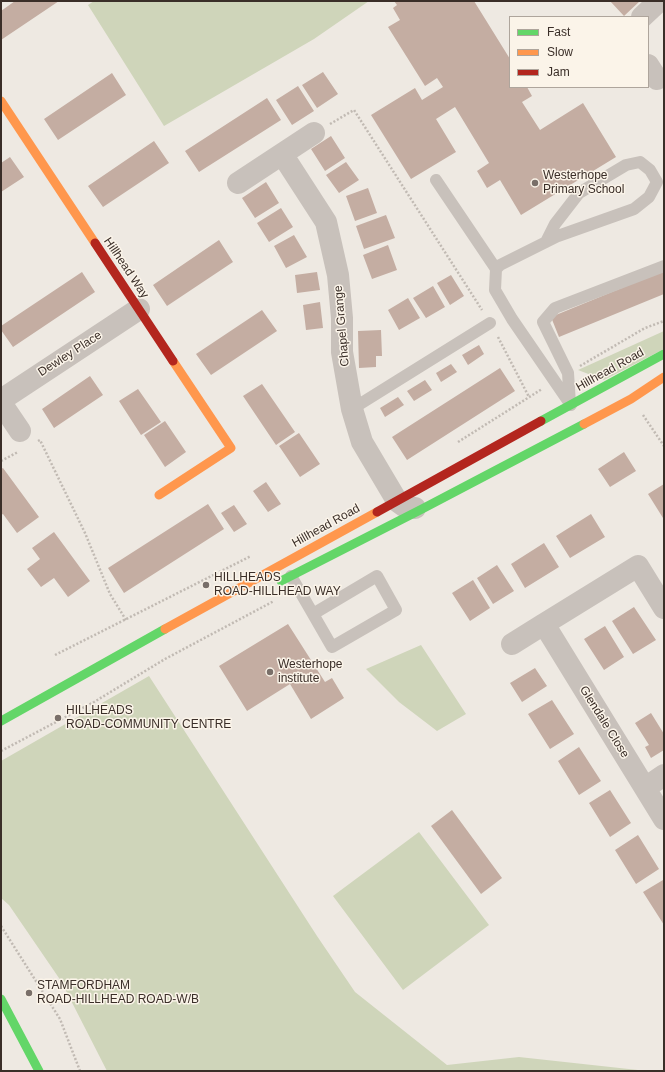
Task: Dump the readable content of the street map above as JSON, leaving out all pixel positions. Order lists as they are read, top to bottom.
{
  "streets": {
    "street": [
      "Hillhead Way",
      "Chapel Grange",
      "Dewley Place",
      "Hillhead Road",
      "Glendale Close"
    ]
  },
  "crossings": [
    ["Hillhead Way", "Dewley Place"],
    ["Chapel Grange", "Hillhead Road"]
  ],
  "places": [
    "Westerhope Primary School",
    "HILLHEADS ROAD-HILLHEAD WAY",
    "Westerhope institute",
    "HILLHEADS ROAD-COMMUNITY CENTRE",
    "STAMFORDHAM ROAD-HILLHEAD ROAD-W/B"
  ],
  "legend": ["Fast", "Slow", "Jam"]
}
